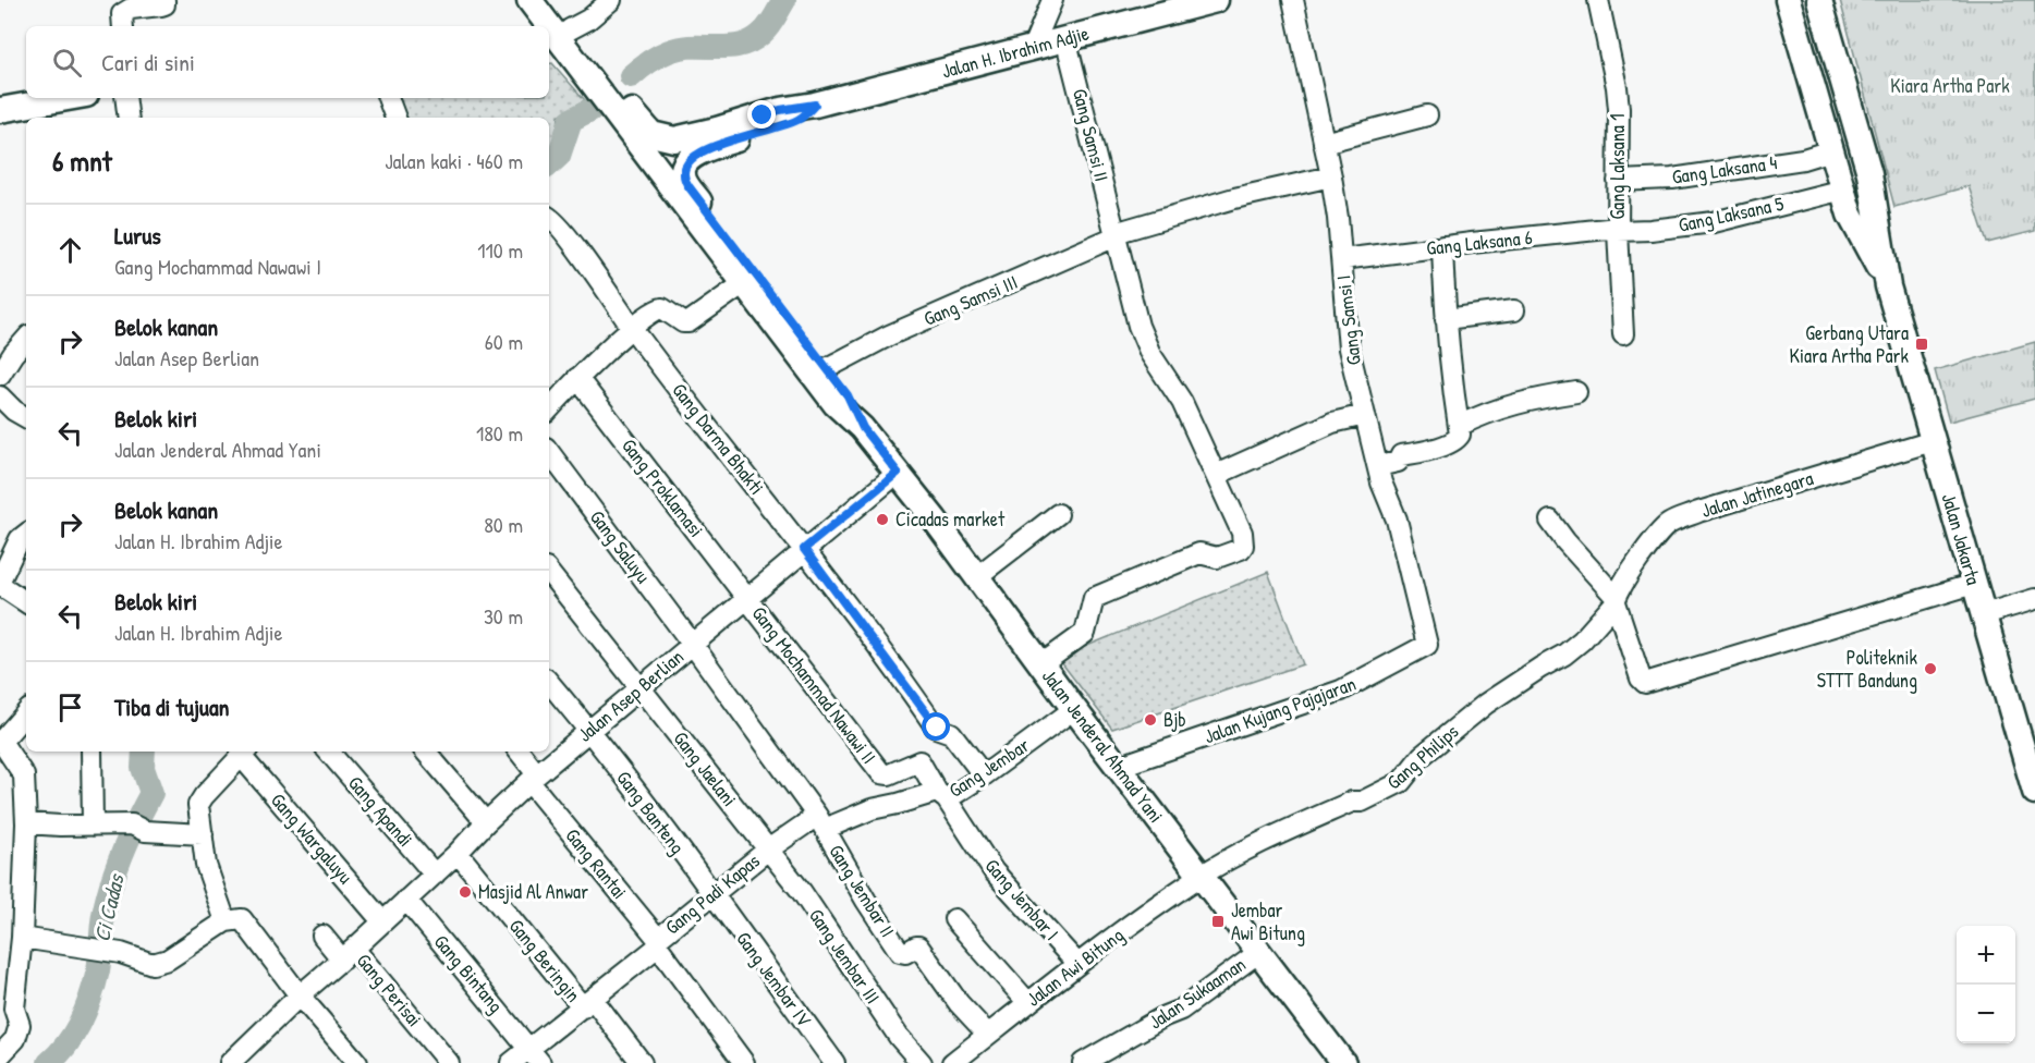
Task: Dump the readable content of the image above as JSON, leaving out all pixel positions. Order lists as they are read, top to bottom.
{
  "streets": {
    "main road": ["Jalan H. Ibrahim Adjie", "Jalan Jakarta", "Jalan Jenderal Ahmad Yani"],
    "street": [
      "Gang Samsi II",
      "Gang Laksana 1",
      "Gang Laksana 4",
      "Gang Laksana 5",
      "Gang Laksana 6",
      "Gang Samsi III",
      "Gang Samsi I",
      "Gang Darma Bhakti",
      "Gang Proklamasi",
      "Jalan Jatinegara",
      "Gang Saluyu",
      "Gang Mochammad Nawawi II",
      "Jalan Asep Berlian",
      "Jalan Kujang Pajajaran",
      "Gang Philips",
      "Gang Jembar",
      "Gang Jaelani",
      "Gang Apandi",
      "Gang Banteng",
      "Gang Wargaluyu",
      "Gang Rantai",
      "Gang Jembar II",
      "Gang Padi Kapas",
      "Gang Jembar I",
      "Gang Jembar III",
      "Gang Beringin",
      "Jalan Awi Bitung",
      "Gang Bintang",
      "Gang Jembar IV",
      "Gang Perisai",
      "Jalan Sukaaman"
    ]
  },
  "crossings": [
    ["Jalan H. Ibrahim Adjie", "Gang Samsi II"],
    ["Jalan H. Ibrahim Adjie", "Jalan Jenderal Ahmad Yani"],
    ["Gang Samsi II", "Gang Samsi III"],
    ["Gang Samsi II", "Jalan Jenderal Ahmad Yani"],
    ["Gang Laksana 1", "Gang Laksana 4"],
    ["Gang Laksana 1", "Gang Laksana 5"],
    ["Gang Laksana 1", "Gang Laksana 6"],
    ["Gang Laksana 4", "Jalan Jakarta"],
    ["Gang Laksana 5", "Gang Laksana 6"],
    ["Gang Laksana 5", "Jalan Jakarta"],
    ["Gang Laksana 6", "Gang Samsi I"],
    ["Gang Samsi III", "Gang Samsi I"],
    ["Gang Samsi III", "Jalan Jenderal Ahmad Yani"],
    ["Gang Samsi I", "Jalan Kujang Pajajaran"],
    ["Gang Darma Bhakti", "Jalan Asep Berlian"],
    ["Gang Darma Bhakti", "Gang Jembar"],
    ["Gang Proklamasi", "Gang Mochammad Nawawi II"],
    ["Gang Proklamasi", "Jalan Asep Berlian"],
    ["Jalan Jatinegara", "Jalan Jakarta"],
    ["Jalan Jatinegara", "Gang Philips"],
    ["Gang Saluyu", "Jalan Asep Berlian"],
    ["Gang Saluyu", "Gang Jembar"],
    ["Gang Saluyu", "Gang Jembar II"],
    ["Gang Mochammad Nawawi II", "Jalan Asep Berlian"],
    ["Gang Mochammad Nawawi II", "Gang Jembar"],
    ["Gang Mochammad Nawawi II", "Gang Jembar I"],
    ["Jalan Asep Berlian", "Jalan Jenderal Ahmad Yani"],
    ["Jalan Asep Berlian", "Gang Jaelani"],
    ["Jalan Asep Berlian", "Gang Apandi"],
    ["Jalan Asep Berlian", "Gang Banteng"],
    ["Jalan Asep Berlian", "Gang Wargaluyu"],
    ["Jalan Asep Berlian", "Gang Rantai"],
    ["Jalan Asep Berlian", "Gang Beringin"],
    ["Jalan Asep Berlian", "Gang Bintang"],
    ["Jalan Asep Berlian", "Gang Perisai"],
    ["Jalan Kujang Pajajaran", "Jalan Jenderal Ahmad Yani"],
    ["Jalan Jenderal Ahmad Yani", "Gang Philips"],
    ["Jalan Jenderal Ahmad Yani", "Gang Jembar"],
    ["Jalan Jenderal Ahmad Yani", "Jalan Awi Bitung"],
    ["Jalan Jenderal Ahmad Yani", "Jalan Sukaaman"],
    ["Gang Philips", "Jalan Awi Bitung"],
    ["Gang Jembar", "Gang Jaelani"],
    ["Gang Jembar", "Gang Jembar II"],
    ["Gang Jembar", "Gang Padi Kapas"],
    ["Gang Jembar", "Gang Jembar I"],
    ["Gang Jembar", "Gang Jembar III"],
    ["Gang Jaelani", "Gang Padi Kapas"],
    ["Gang Jaelani", "Gang Jembar III"],
    ["Gang Banteng", "Gang Padi Kapas"],
    ["Gang Banteng", "Gang Jembar IV"],
    ["Gang Rantai", "Gang Padi Kapas"],
    ["Gang Jembar II", "Jalan Awi Bitung"],
    ["Gang Padi Kapas", "Gang Jembar III"],
    ["Gang Padi Kapas", "Gang Beringin"],
    ["Gang Padi Kapas", "Gang Bintang"],
    ["Gang Padi Kapas", "Gang Jembar IV"],
    ["Gang Jembar I", "Jalan Awi Bitung"]
  ],
  "water": ["Ci Cadas"],
  "parks": ["Kiara Artha Park"],
  "places": {
    "transit": ["Gerbang Utara Kiara Artha Park", "Jembar Awi Bitung"],
    "other": [
      "Cicadas market",
      "Politeknik STTT Bandung",
      "Bjb",
      "Masjid Al Anwar"
    ]
  },
  "page": {
    "search": "Cari di sini",
    "heading": ["6 mnt", "Jalan kaki · 460 m"],
    "list": [
      ["Lurus", "Gang Mochammad Nawawi I", "110 m"],
      ["Belok kanan", "Jalan Asep Berlian", "60 m"],
      ["Belok kiri", "Jalan Jenderal Ahmad Yani", "180 m"],
      ["Belok kanan", "Jalan H. Ibrahim Adjie", "80 m"],
      ["Belok kiri", "Jalan H. Ibrahim Adjie", "30 m"],
      "Tiba di tujuan"
    ],
    "map_buttons": ["+", "−"]
  }
}
